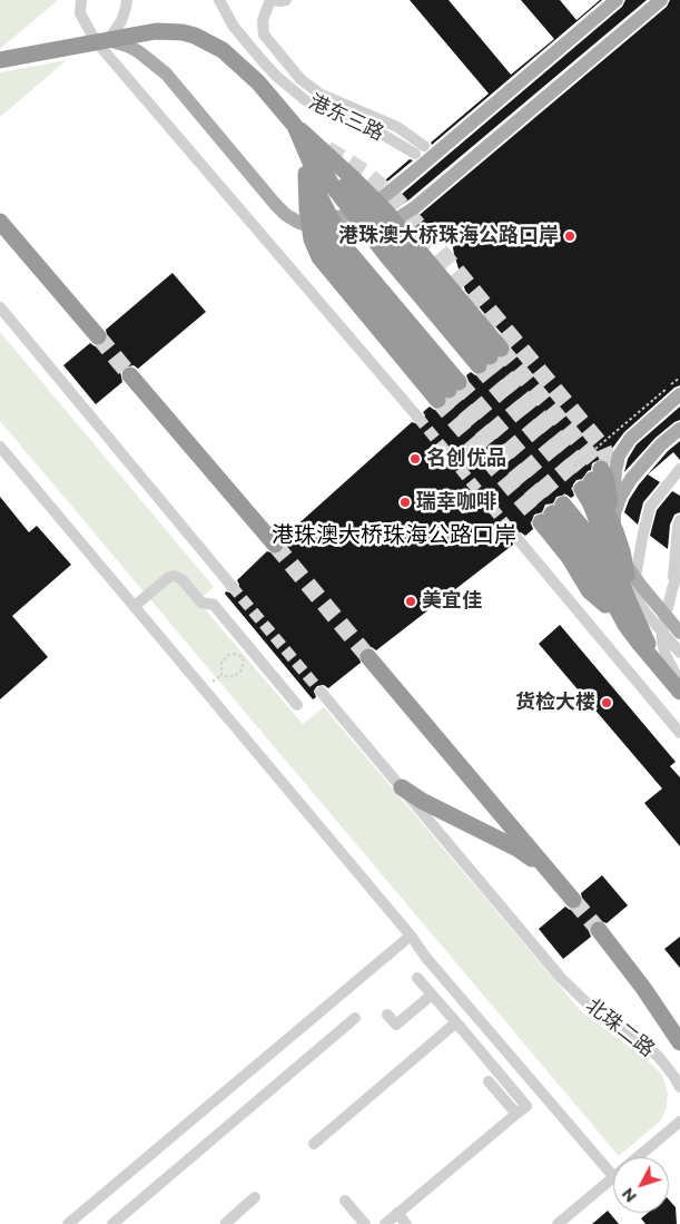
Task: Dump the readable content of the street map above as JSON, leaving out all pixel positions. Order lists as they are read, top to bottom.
{
  "streets": {
    "street": ["港东三路", "北珠二路"]
  },
  "districts": ["港珠澳大桥珠海公路口岸"],
  "places": [
    "港珠澳大桥珠海公路口岸",
    "名创优品",
    "瑞幸咖啡",
    "美宜佳",
    "货检大楼"
  ],
  "north": "bottom left"
}
